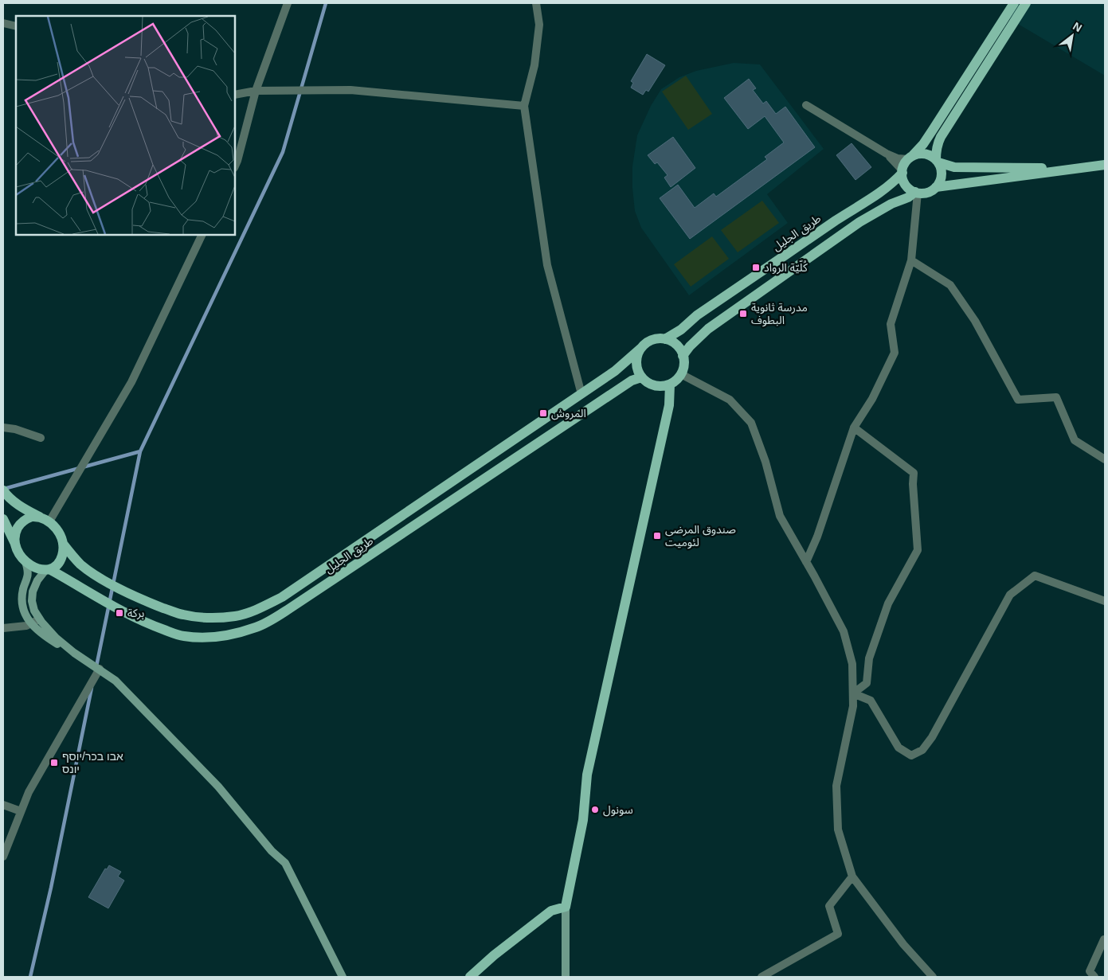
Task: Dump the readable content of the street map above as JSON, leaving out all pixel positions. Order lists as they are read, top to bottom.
{
  "streets": {
    "main road": ["طريق الجليل"]
  },
  "places": {
    "transit": [
      "كُلّيّة الرواد",
      "مدرسة ثانوية البطوف",
      "المروش",
      "صندوق المرضى لئوميت",
      "بركة",
      "אבו בכר/יוסף יונס"
    ],
    "other": ["سونول"]
  },
  "north": "top right"
}
